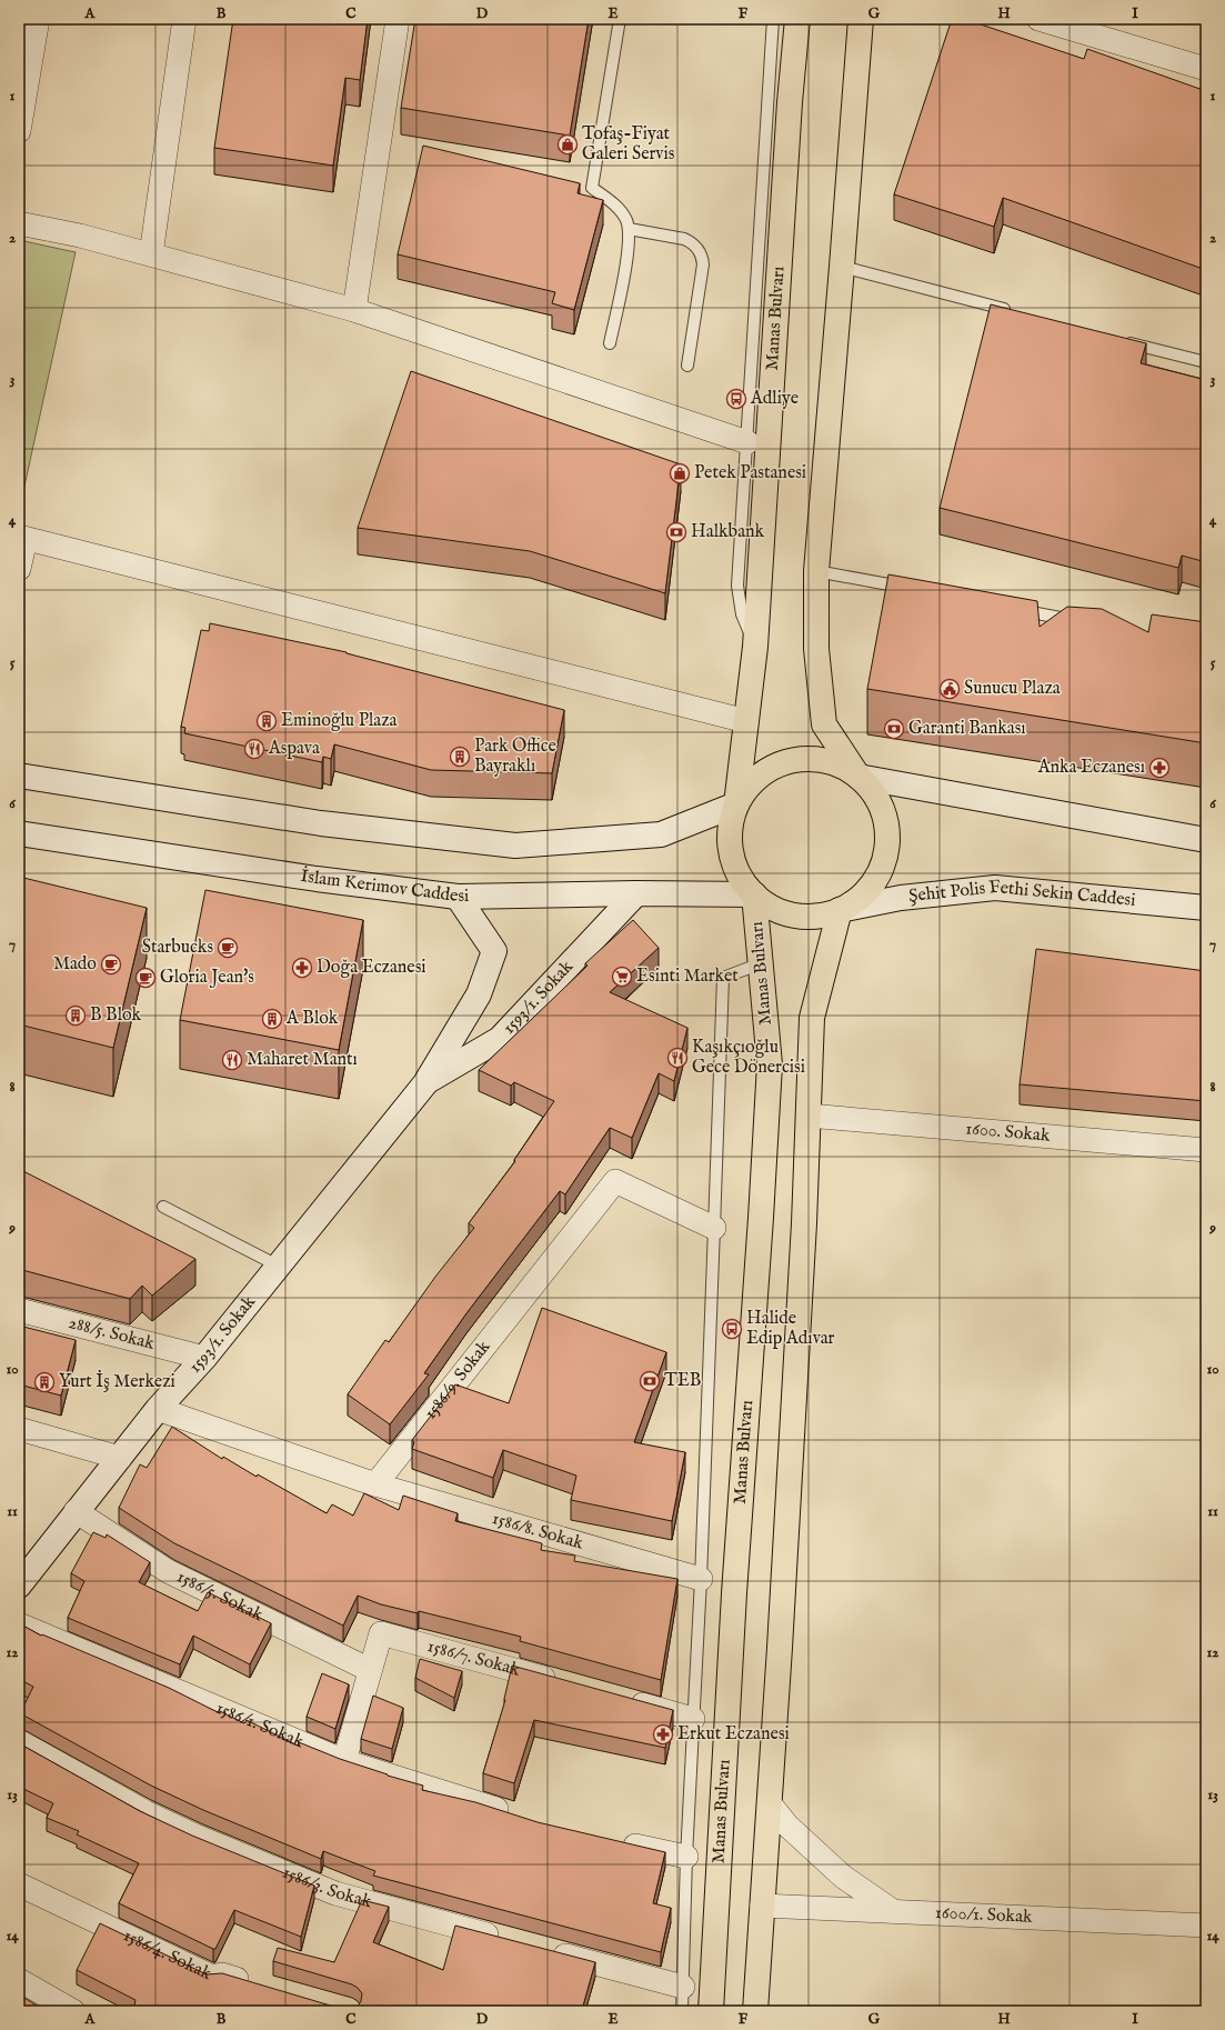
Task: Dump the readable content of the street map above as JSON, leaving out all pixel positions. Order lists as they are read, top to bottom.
{
  "streets": {
    "main road": [
      "Manas Bulvarı",
      "İslam Kerimov Caddesi",
      "Şehit Polis Fethi Sekin Caddesi",
      "1593/1. Sokak"
    ],
    "street": [
      "1600. Sokak",
      "288/5. Sokak",
      "1586/9. Sokak",
      "1586/8. Sokak",
      "1586/5. Sokak",
      "1586/7. Sokak",
      "1586/1. Sokak",
      "1586/3. Sokak",
      "1600/1. Sokak",
      "1586/4. Sokak"
    ]
  },
  "crossings": [
    ["Manas Bulvarı", "İslam Kerimov Caddesi"],
    ["Manas Bulvarı", "Şehit Polis Fethi Sekin Caddesi"],
    ["İslam Kerimov Caddesi", "Şehit Polis Fethi Sekin Caddesi"],
    ["İslam Kerimov Caddesi", "1593/1. Sokak"],
    ["1593/1. Sokak", "288/5. Sokak"],
    ["1593/1. Sokak", "1586/5. Sokak"],
    ["1586/9. Sokak", "1586/8. Sokak"],
    ["1586/5. Sokak", "1586/7. Sokak"],
    ["1586/7. Sokak", "1586/1. Sokak"]
  ],
  "places": {
    "shop": ["Tofaş-Fiyat Galeri Servis", "Petek Pastanesi"],
    "bus stop": ["Adliye", "Halide Edip Adıvar"],
    "bank": ["Halkbank", "Garanti Bankası", "TEB"],
    "public building": ["Sunucu Plaza"],
    "building": [
      "Eminoğlu Plaza",
      "Park Office Bayraklı",
      "B Blok",
      "A Blok",
      "Yurt İş Merkezi"
    ],
    "restaurant": ["Aspava", "Kaşıkçıoğlu Gece Dönercisi", "Maharet Mantı"],
    "pharmacy": ["Anka Eczanesı", "Doğa Eczanesi", "Erkut Eczanesi"],
    "cafe": ["Starbucks", "Mado", "Gloria Jean's"],
    "supermarket": ["Esinti Market"]
  },
  "grid": {
    "columns": [
      "A",
      "B",
      "C",
      "D",
      "E",
      "F",
      "G",
      "H",
      "I"
    ],
    "rows": [
      "1",
      "2",
      "3",
      "4",
      "5",
      "6",
      "7",
      "8",
      "9",
      "10",
      "11",
      "12",
      "13",
      "14"
    ]
  }
}
